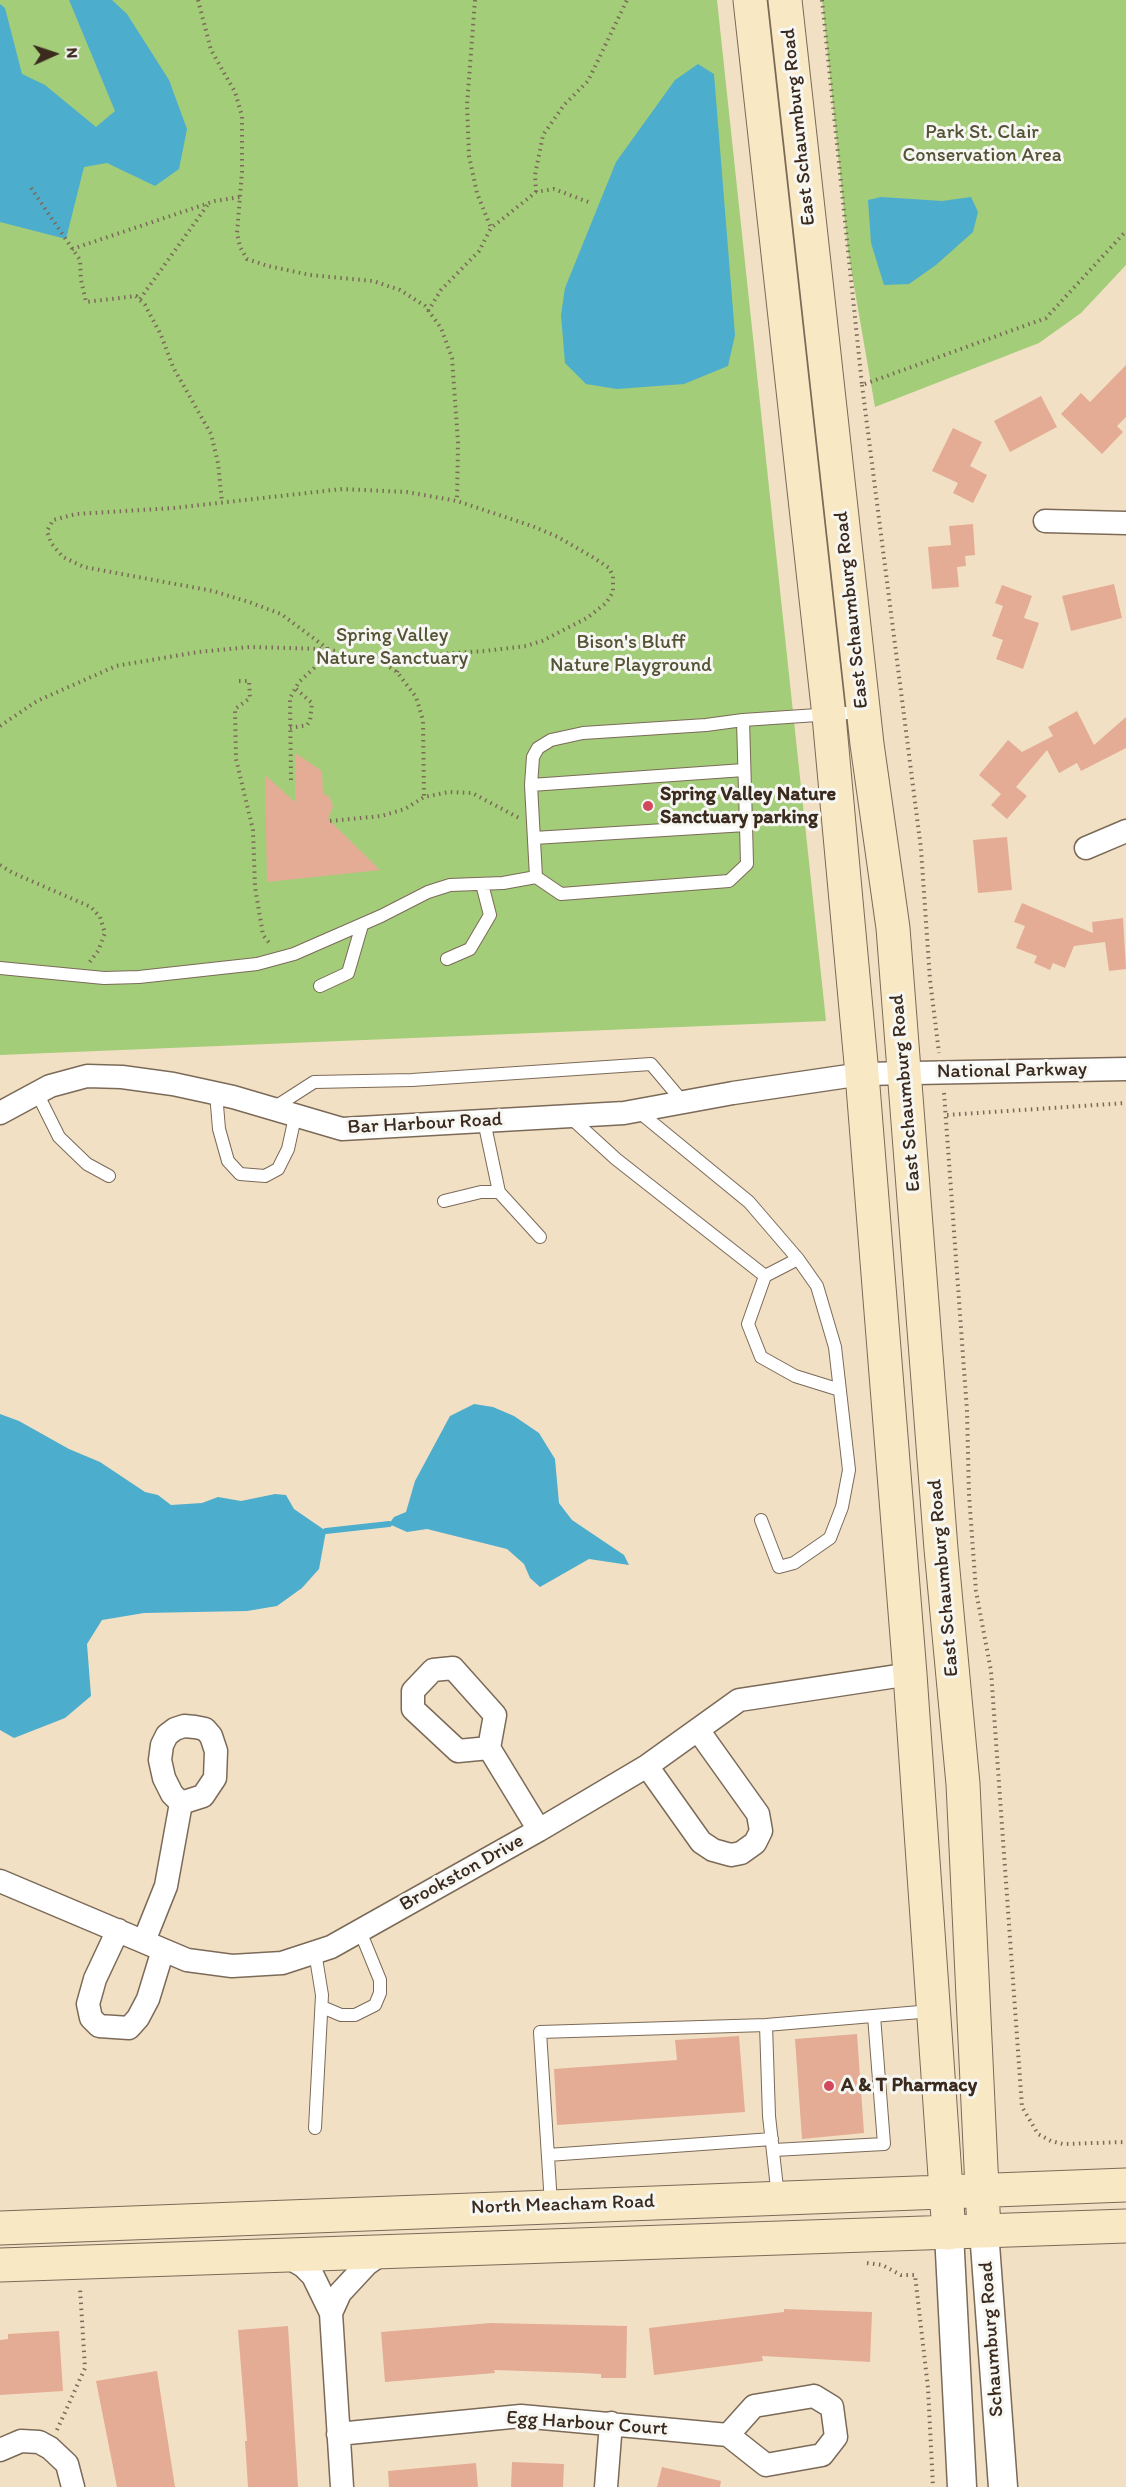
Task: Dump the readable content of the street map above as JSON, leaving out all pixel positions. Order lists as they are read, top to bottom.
{
  "streets": {
    "main road": ["East Schaumburg Road", "North Meacham Road", "Schaumburg Road"],
    "street": [
      "National Parkway",
      "Bar Harbour Road",
      "Brookston Drive",
      "Egg Harbour Court"
    ]
  },
  "crossings": [
    ["East Schaumburg Road", "National Parkway"],
    ["East Schaumburg Road", "Bar Harbour Road"],
    ["East Schaumburg Road", "Brookston Drive"],
    ["East Schaumburg Road", "North Meacham Road"],
    ["East Schaumburg Road", "Schaumburg Road"],
    ["National Parkway", "Bar Harbour Road"],
    ["North Meacham Road", "Schaumburg Road"]
  ],
  "parks": ["Park St. Clair Conservation Area", "Spring Valley Nature Sanctuary", "Bison's Bluff Nature Playground"],
  "places": ["Spring Valley Nature Sanctuary parking", "A & T Pharmacy"],
  "north": "right"
}
